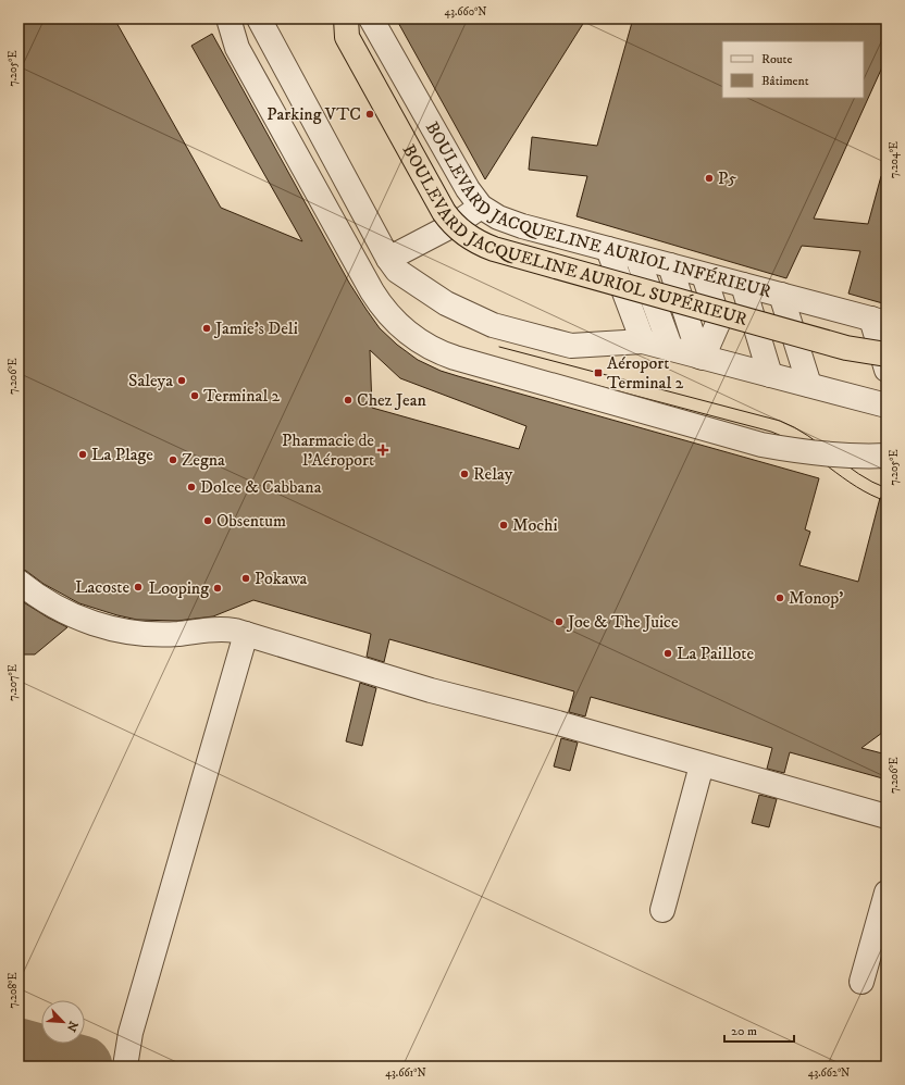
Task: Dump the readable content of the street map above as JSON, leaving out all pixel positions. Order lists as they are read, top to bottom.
{
  "streets": {
    "main road": ["BOULEVARD JACQUELINE AURIOL SUPÉRIEUR"],
    "lane": ["BOULEVARD JACQUELINE AURIOL INFÉRIEUR"]
  },
  "places": {
    "other": [
      "Parking VTC",
      "P5",
      "Jamie's Deli",
      "Saleya",
      "Terminal 2",
      "Chez Jean",
      "La Plage",
      "Zegna",
      "Relay",
      "Dolce & Cabbana",
      "Obsentum",
      "Mochi",
      "Pokawa",
      "Lacoste",
      "Looping",
      "Monop'",
      "Joe & The Juice",
      "La Paillote"
    ],
    "transit": ["Aéroport Terminal 2"],
    "health": ["Pharmacie de l'Aéroport"]
  },
  "legend": ["Route", "Bâtiment"],
  "scale_bar": "20 m",
  "north": "bottom right",
  "coordinates": [
    "43.660°N",
    "7.205°E",
    "7.204°E",
    "7.206°E",
    "7.207°E",
    "7.208°E",
    "43.661°N",
    "43.662°N"
  ]
}
